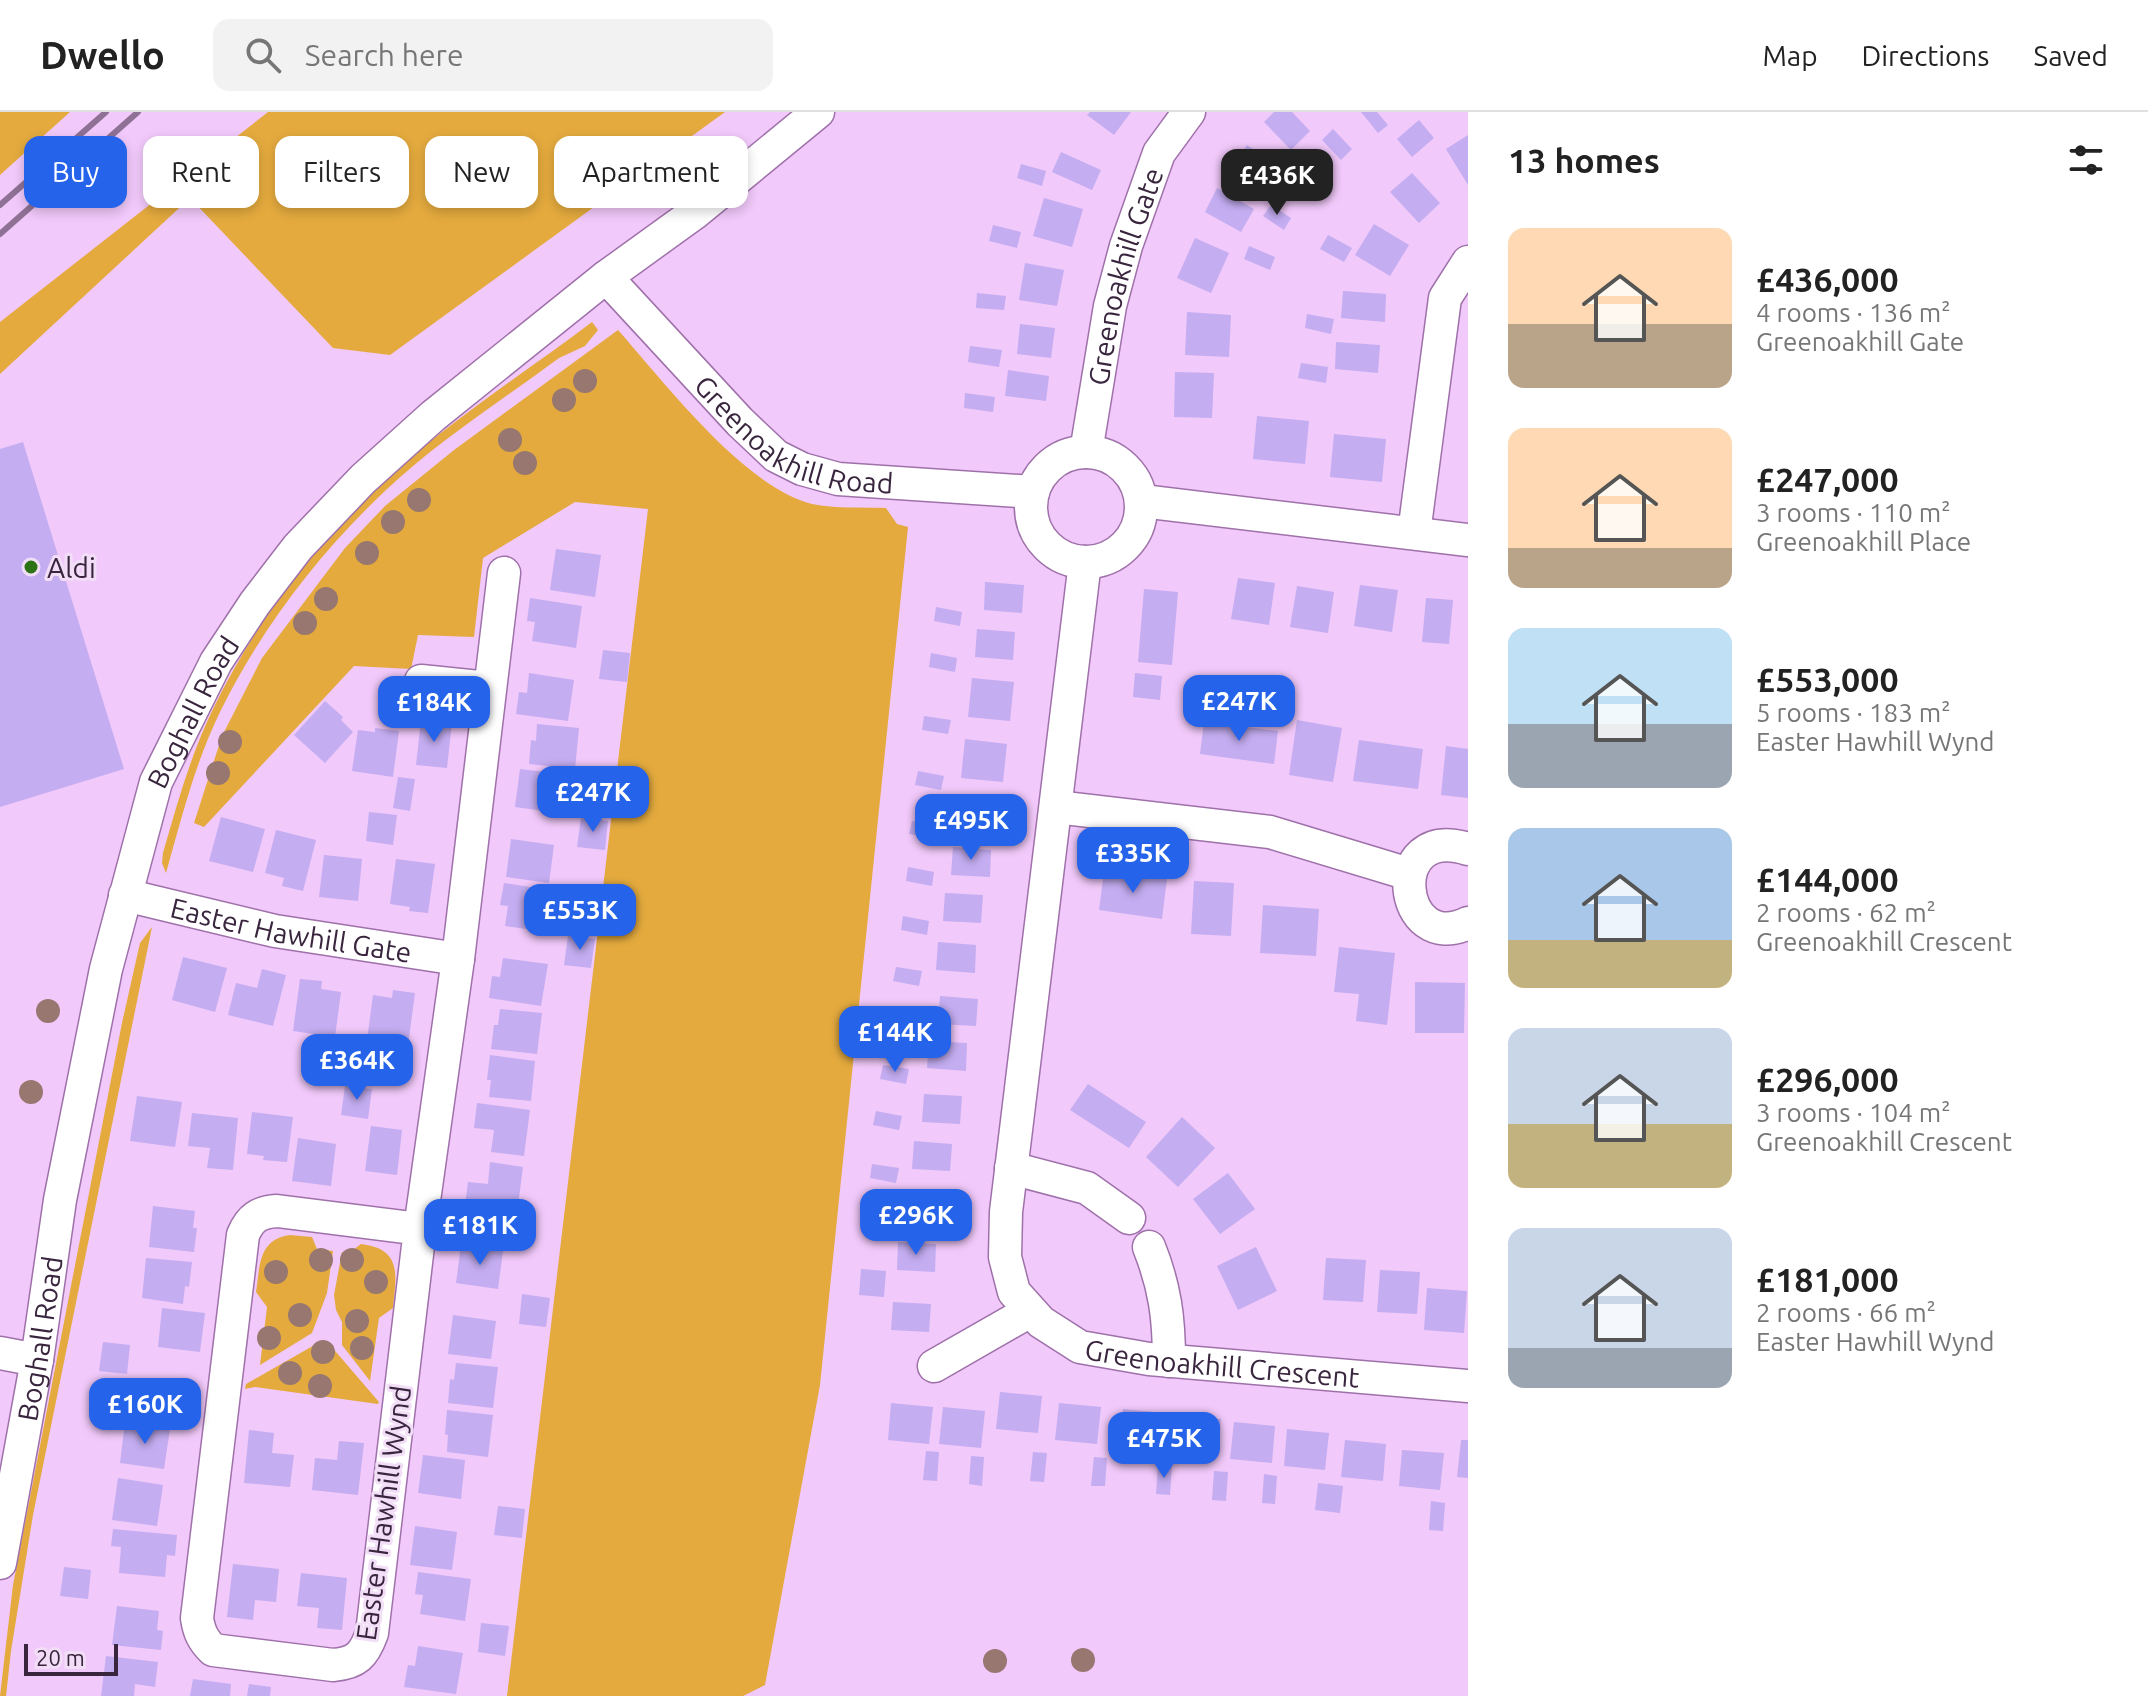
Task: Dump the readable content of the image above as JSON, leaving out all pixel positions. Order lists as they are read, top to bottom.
{
  "streets": {
    "street": [
      "Greenoakhill Gate",
      "Greenoakhill Road",
      "Boghall Road",
      "Easter Hawhill Gate",
      "Greenoakhill Crescent",
      "Easter Hawhill Wynd"
    ]
  },
  "crossings": [
    ["Greenoakhill Gate", "Greenoakhill Road"],
    ["Greenoakhill Gate", "Greenoakhill Crescent"],
    ["Greenoakhill Road", "Boghall Road"],
    ["Greenoakhill Road", "Greenoakhill Crescent"],
    ["Boghall Road", "Easter Hawhill Gate"],
    ["Easter Hawhill Gate", "Easter Hawhill Wynd"]
  ],
  "places": ["Aldi"],
  "scale_bar": "20 m",
  "page": {
    "header": "Dwello",
    "search": "Search here",
    "nav": ["Map", "Directions", "Saved"],
    "heading": "13 homes",
    "chip": [
      "Buy",
      "Rent",
      "Filters",
      "New",
      "Apartment"
    ],
    "price": [
      "£436K",
      "£247K",
      "£184K",
      "£247K",
      "£495K",
      "£335K",
      "£553K",
      "£144K",
      "£364K",
      "£296K",
      "£181K",
      "£160K",
      "£475K"
    ],
    "list": [
      {
        "name": "£436,000",
        "note": "4 rooms · 136 m² · Greenoakhill Gate"
      },
      {
        "name": "£247,000",
        "note": "3 rooms · 110 m² · Greenoakhill Place"
      },
      {
        "name": "£553,000",
        "note": "5 rooms · 183 m² · Easter Hawhill Wynd"
      },
      {
        "name": "£144,000",
        "note": "2 rooms · 62 m² · Greenoakhill Crescent"
      },
      {
        "name": "£296,000",
        "note": "3 rooms · 104 m² · Greenoakhill Crescent"
      },
      {
        "name": "£181,000",
        "note": "2 rooms · 66 m² · Easter Hawhill Wynd"
      }
    ],
    "scale": "20 m"
  }
}
